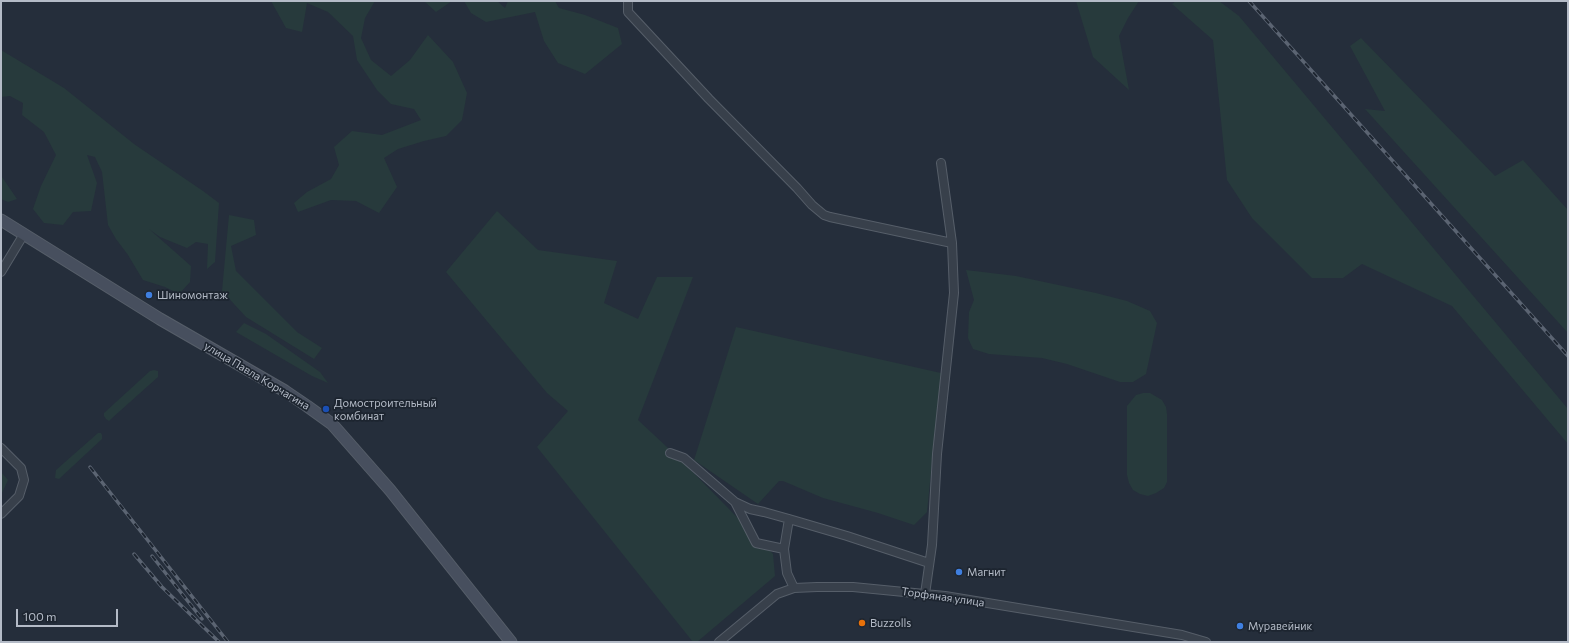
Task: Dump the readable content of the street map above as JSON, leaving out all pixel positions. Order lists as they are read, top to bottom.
{
  "streets": {
    "main road": ["улица Павла Корчагина"],
    "street": ["Торфяная улица"]
  },
  "places": [
    "Шиномонтаж",
    "Домостроительный комбинат",
    "Магнит",
    "Buzzolls",
    "Муравейник"
  ],
  "scale_bar": "100 m"
}
